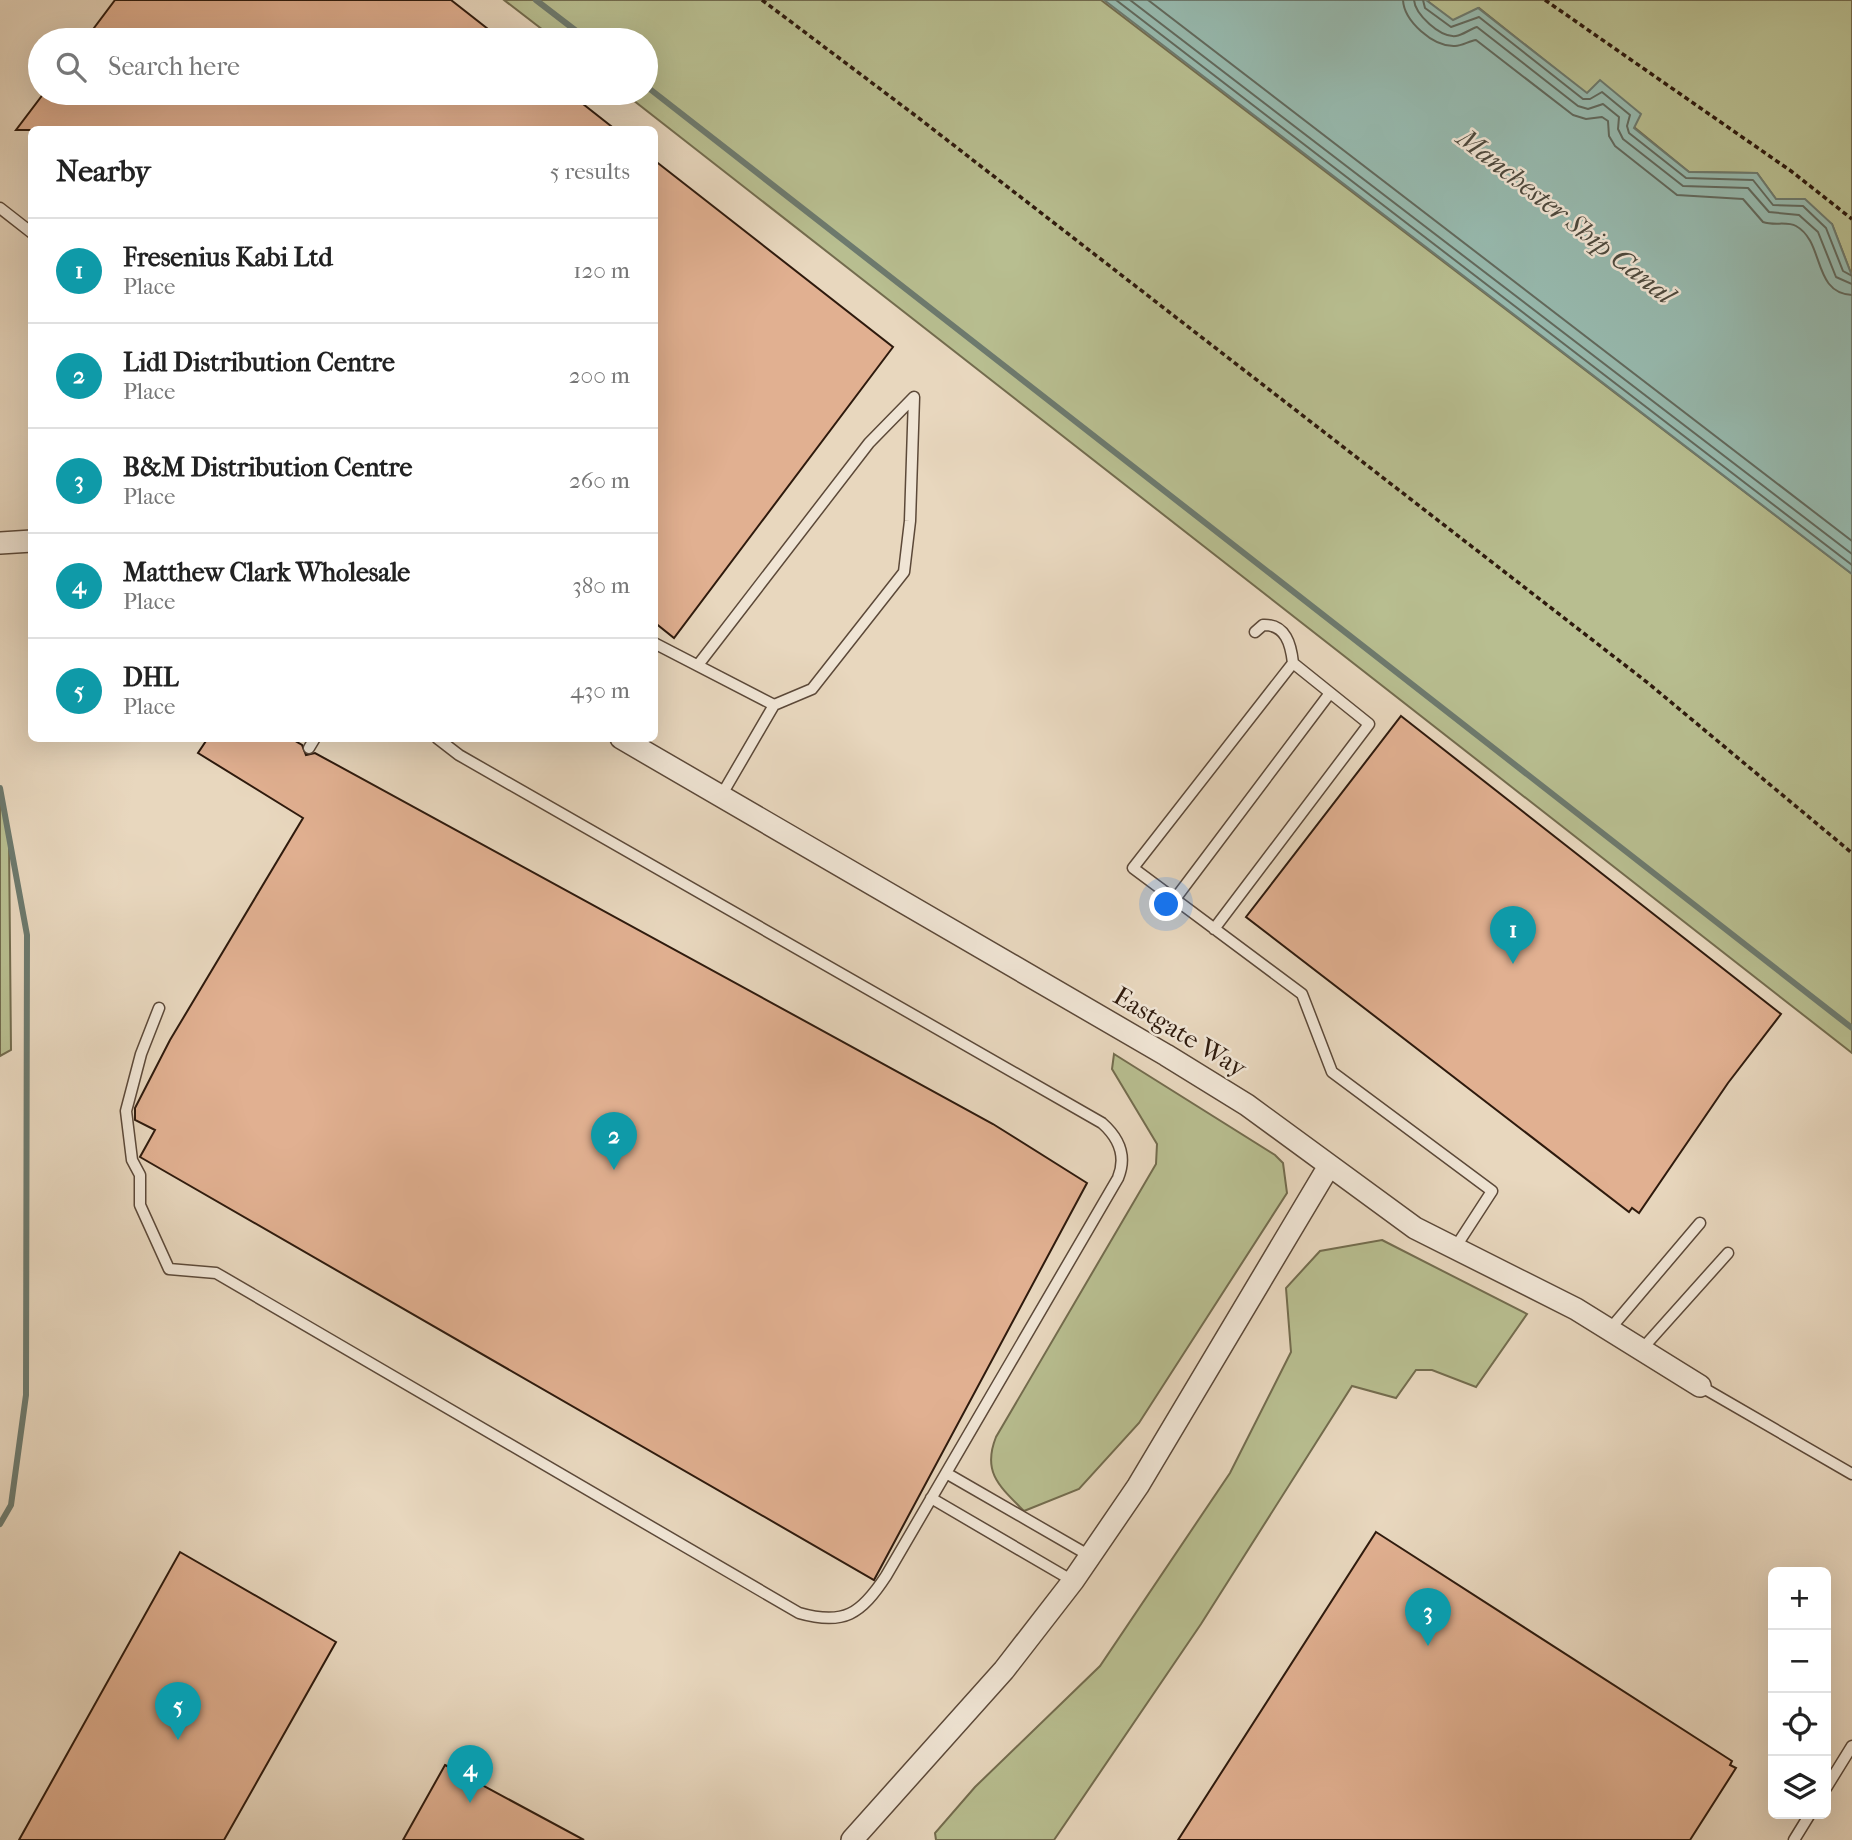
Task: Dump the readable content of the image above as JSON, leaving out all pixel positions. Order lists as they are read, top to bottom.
{
  "streets": {
    "street": ["Eastgate Way"]
  },
  "water": ["Manchester Ship Canal"],
  "page": {
    "search": "Search here",
    "heading": ["Nearby", "5 results"],
    "list": [
      {
        "mark": "1",
        "name": "Fresenius Kabi Ltd",
        "note": "Place",
        "value": "120 m"
      },
      {
        "mark": "2",
        "name": "Lidl Distribution Centre",
        "note": "Place",
        "value": "200 m"
      },
      {
        "mark": "3",
        "name": "B&M Distribution Centre",
        "note": "Place",
        "value": "260 m"
      },
      {
        "mark": "4",
        "name": "Matthew Clark Wholesale",
        "note": "Place",
        "value": "380 m"
      },
      {
        "mark": "5",
        "name": "DHL",
        "note": "Place",
        "value": "430 m"
      }
    ],
    "pins": [
      "1",
      "2",
      "3",
      "5",
      "4"
    ],
    "map_buttons": ["+", "−"]
  }
}
